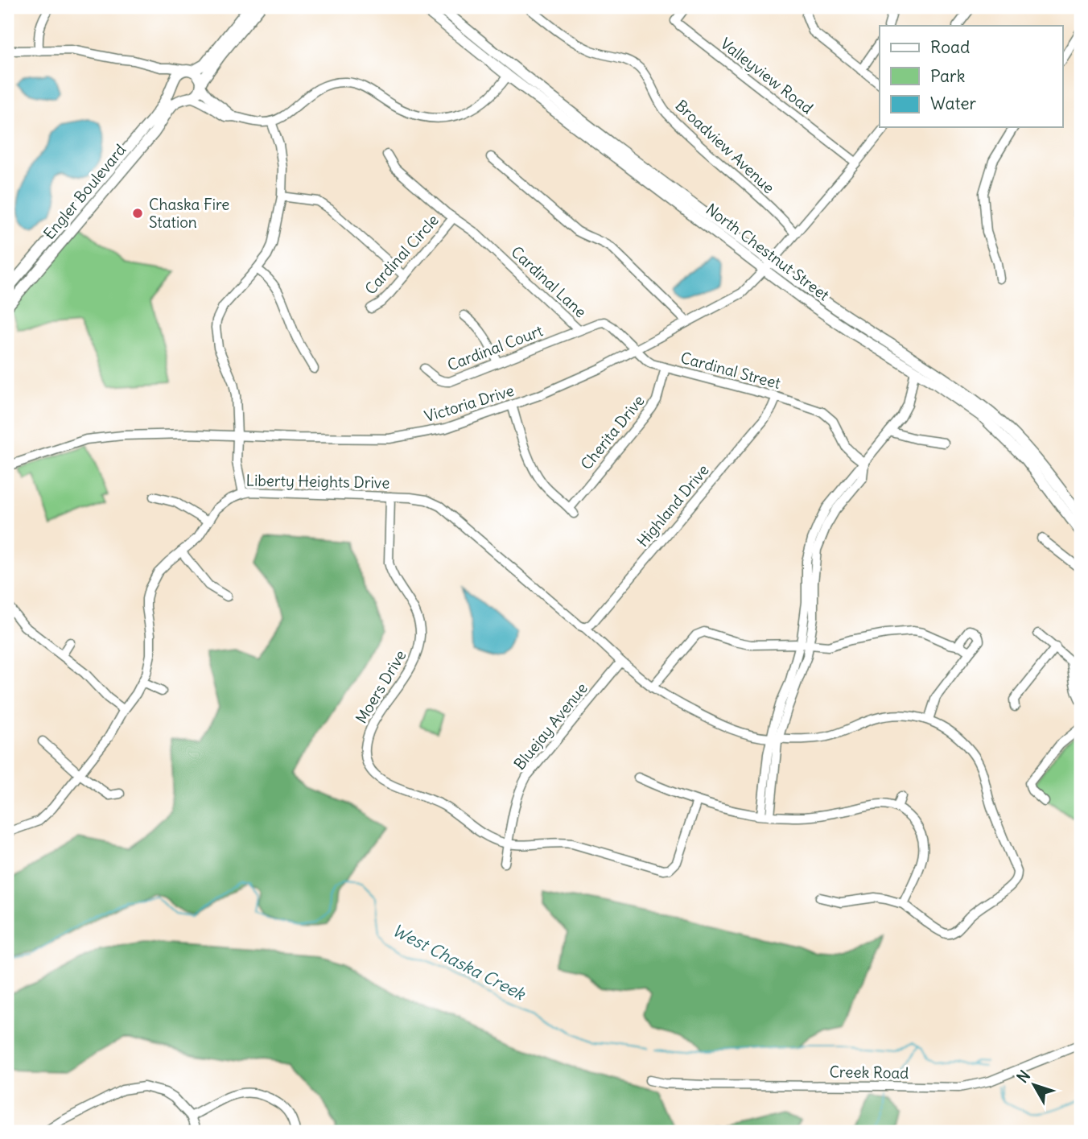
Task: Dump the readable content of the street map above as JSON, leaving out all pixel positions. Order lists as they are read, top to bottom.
{
  "streets": {
    "main road": ["Engler Boulevard", "North Chestnut Street"],
    "street": [
      "Valleyview Road",
      "Broadview Avenue",
      "Cardinal Circle",
      "Cardinal Lane",
      "Cardinal Court",
      "Cardinal Street",
      "Victoria Drive",
      "Cherita Drive",
      "Liberty Heights Drive",
      "Highland Drive",
      "Moers Drive",
      "Bluejay Avenue",
      "Creek Road"
    ]
  },
  "crossings": [
    ["Valleyview Road", "Victoria Drive"],
    ["Broadview Avenue", "Victoria Drive"],
    ["North Chestnut Street", "Victoria Drive"],
    ["Cardinal Circle", "Cardinal Lane"],
    ["Cardinal Lane", "Cardinal Court"],
    ["Cardinal Lane", "Cardinal Street"],
    ["Cardinal Lane", "Victoria Drive"],
    ["Cardinal Street", "Victoria Drive"],
    ["Cardinal Street", "Cherita Drive"],
    ["Cardinal Street", "Highland Drive"],
    ["Victoria Drive", "Cherita Drive"],
    ["Liberty Heights Drive", "Highland Drive"],
    ["Liberty Heights Drive", "Moers Drive"],
    ["Moers Drive", "Bluejay Avenue"]
  ],
  "water": ["West Chaska Creek"],
  "places": ["Chaska Fire Station"],
  "legend": ["Road", "Park", "Water"],
  "north": "top left"
}
